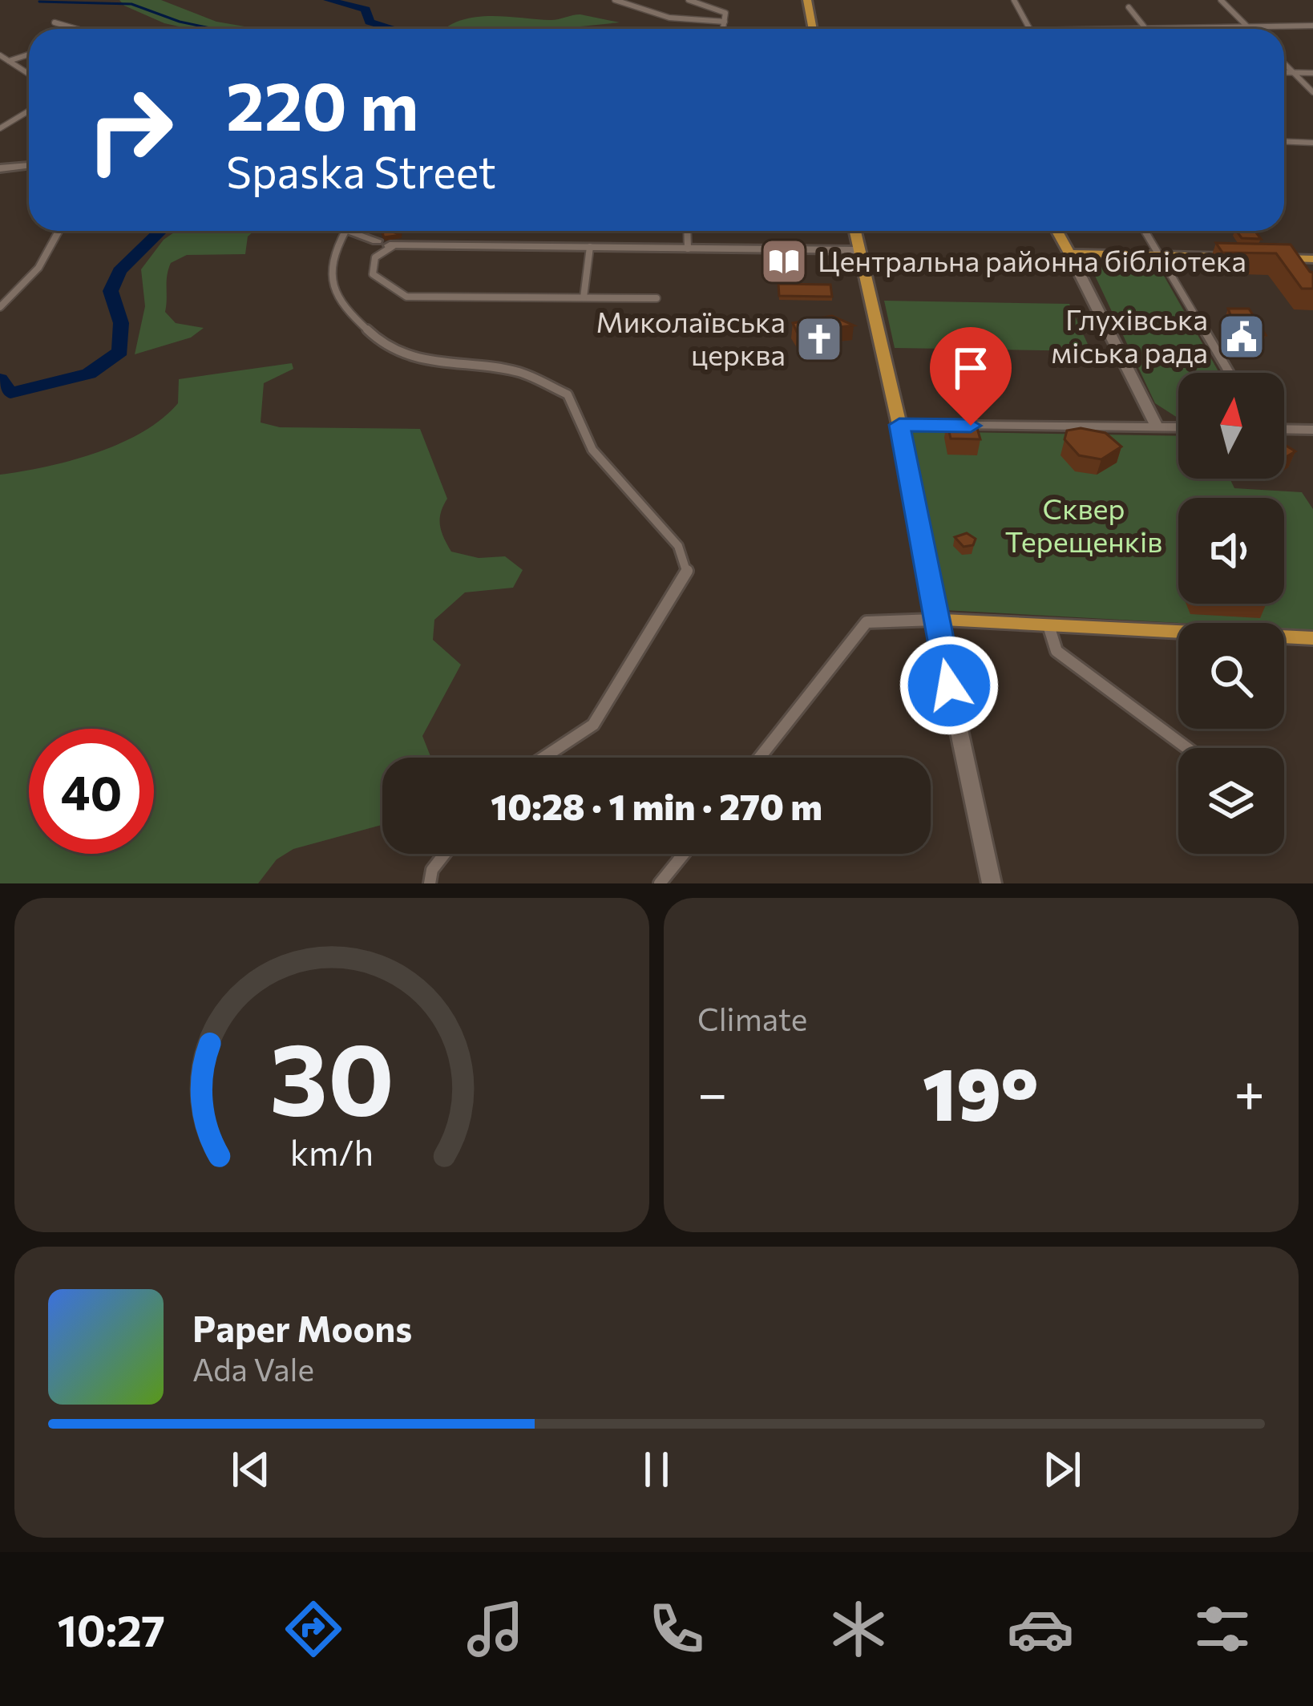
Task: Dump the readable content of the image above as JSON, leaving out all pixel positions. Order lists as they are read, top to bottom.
{
  "parks": ["Сквер Терещенків"],
  "places": {
    "library": ["Центральна районна бібліотека"],
    "public building": ["Глухівська міська рада"],
    "church": ["Миколаївська церква"]
  },
  "north": "top",
  "page": {
    "turn": ["220 m", "Spaska Street"],
    "limit": "40",
    "trip": "10:28 · 1 min · 270 m",
    "tile": "Climate",
    "heat": ["−", "19°", "+"],
    "song": ["Paper Moons", "Ada Vale"],
    "tabs": "10:27",
    "gauge": ["30", "km/h"]
  }
}
